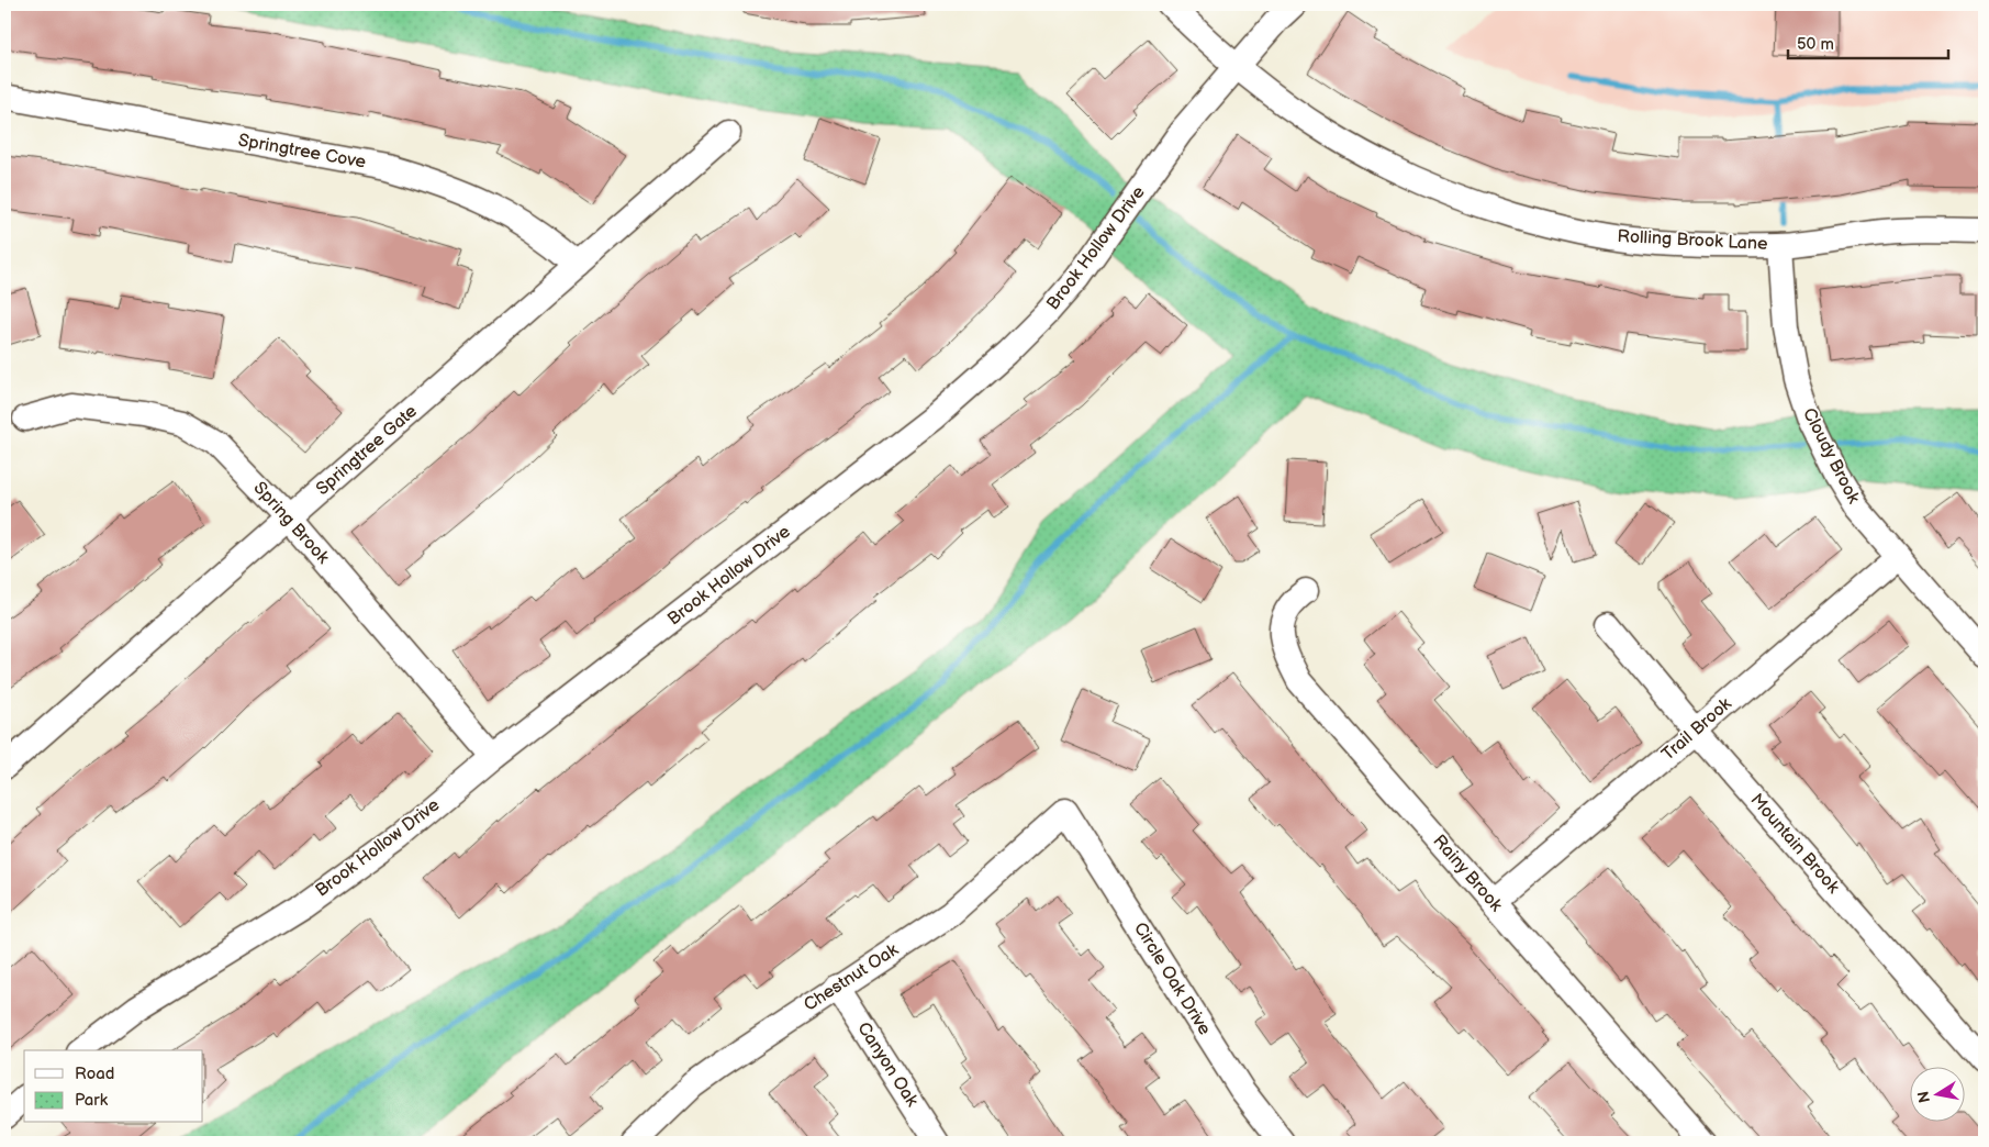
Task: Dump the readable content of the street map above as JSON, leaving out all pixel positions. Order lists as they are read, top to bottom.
{
  "streets": {
    "street": [
      "Springtree Cove",
      "Rolling Brook Lane",
      "Brook Hollow Drive",
      "Springtree Gate",
      "Cloudy Brook",
      "Spring Brook",
      "Trail Brook",
      "Mountain Brook",
      "Rainy Brook",
      "Chestnut Oak",
      "Circle Oak Drive",
      "Canyon Oak"
    ]
  },
  "crossings": [
    ["Springtree Cove", "Springtree Gate"],
    ["Rolling Brook Lane", "Brook Hollow Drive"],
    ["Rolling Brook Lane", "Cloudy Brook"],
    ["Brook Hollow Drive", "Spring Brook"],
    ["Springtree Gate", "Spring Brook"],
    ["Cloudy Brook", "Trail Brook"],
    ["Trail Brook", "Mountain Brook"],
    ["Trail Brook", "Rainy Brook"],
    ["Chestnut Oak", "Circle Oak Drive"],
    ["Chestnut Oak", "Canyon Oak"]
  ],
  "legend": ["Road", "Park"],
  "scale_bar": "50 m",
  "north": "left"
}
